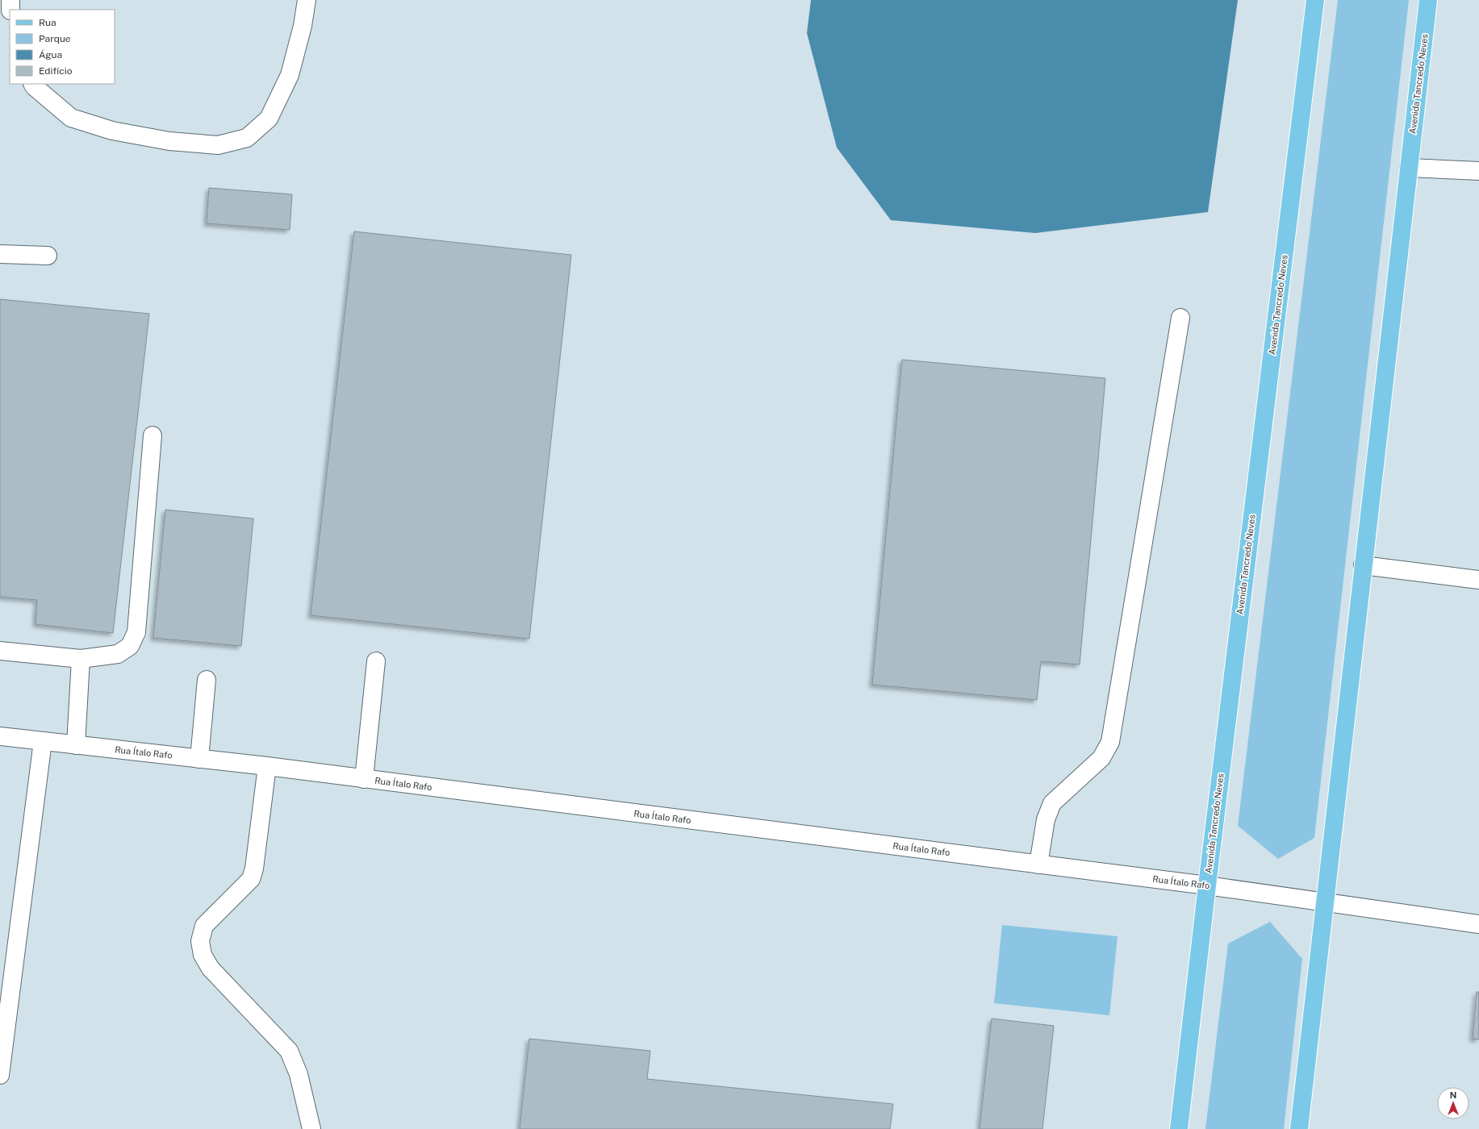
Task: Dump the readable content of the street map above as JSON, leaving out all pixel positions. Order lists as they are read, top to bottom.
{
  "streets": {
    "main road": ["Avenida Tancredo Neves"],
    "lane": ["Rua Ítalo Rafo"]
  },
  "crossings": [
    ["Avenida Tancredo Neves", "Rua Ítalo Rafo"]
  ],
  "legend": [
    "Rua",
    "Parque",
    "Água",
    "Edifício"
  ],
  "north": "top"
}
